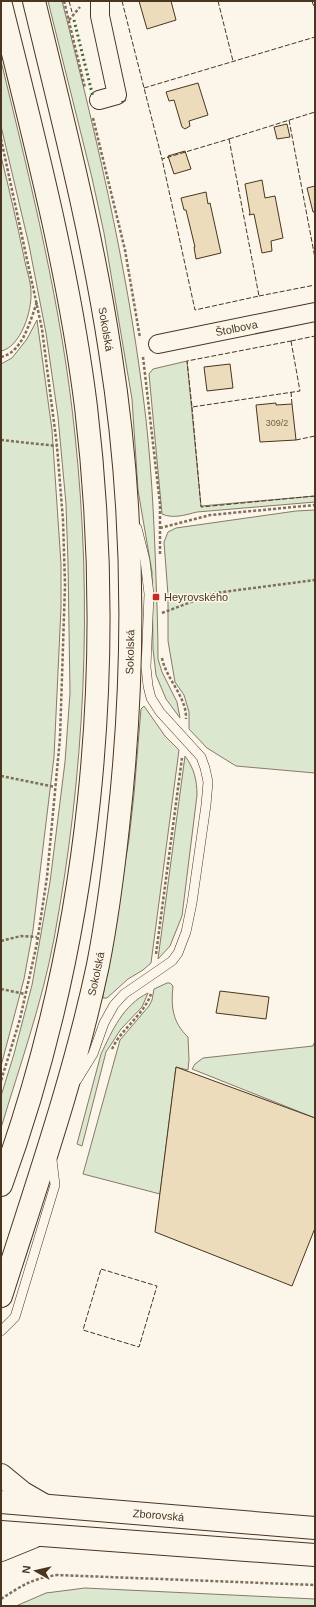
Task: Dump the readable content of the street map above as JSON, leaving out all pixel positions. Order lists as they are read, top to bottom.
{
  "streets": {
    "main road": ["Sokolská", "Zborovská"],
    "street": ["Štolbova"]
  },
  "places": {
    "transit": ["Heyrovského"]
  },
  "house_numbers": ["309/2"],
  "north": "left"
}
